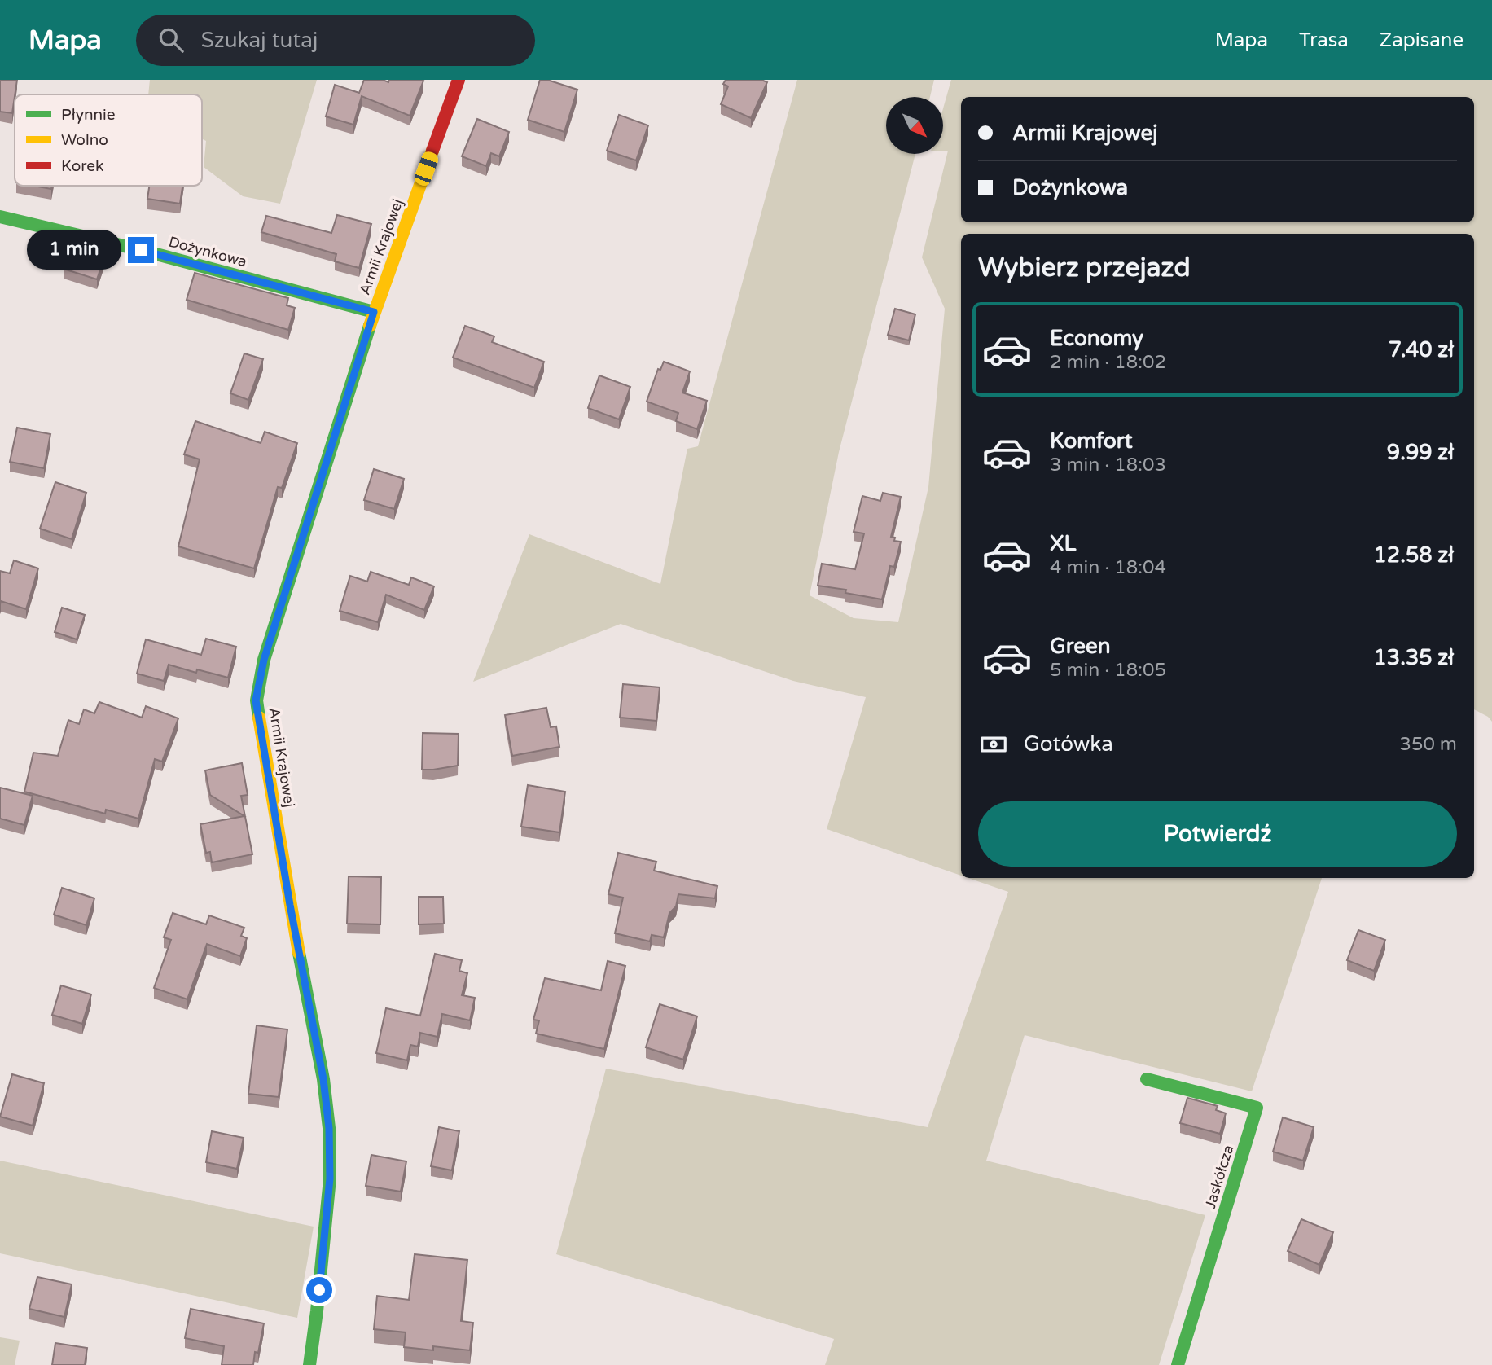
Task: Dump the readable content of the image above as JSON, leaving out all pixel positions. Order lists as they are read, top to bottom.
{
  "streets": {
    "street": ["Armii Krajowej", "Dożynkowa", "Jaskółcza"]
  },
  "crossings": [
    ["Armii Krajowej", "Dożynkowa"]
  ],
  "legend": ["Płynnie", "Wolno", "Korek"],
  "north": "bottom right",
  "page": {
    "header": "Mapa",
    "search": "Szukaj tutaj",
    "nav": ["Mapa", "Trasa", "Zapisane"],
    "banner": ["Armii Krajowej", "Dożynkowa"],
    "bubble": "1 min",
    "heading": "Wybierz przejazd",
    "list": [
      {
        "name": "Economy",
        "note": "2 min · 18:02",
        "value": "7.40 zł"
      },
      {
        "name": "Komfort",
        "note": "3 min · 18:03",
        "value": "9.99 zł"
      },
      {
        "name": "XL",
        "note": "4 min · 18:04",
        "value": "12.58 zł"
      },
      {
        "name": "Green",
        "note": "5 min · 18:05",
        "value": "13.35 zł"
      }
    ],
    "pay": ["Gotówka", "350 m"],
    "buttons": "Potwierdź"
  }
}
